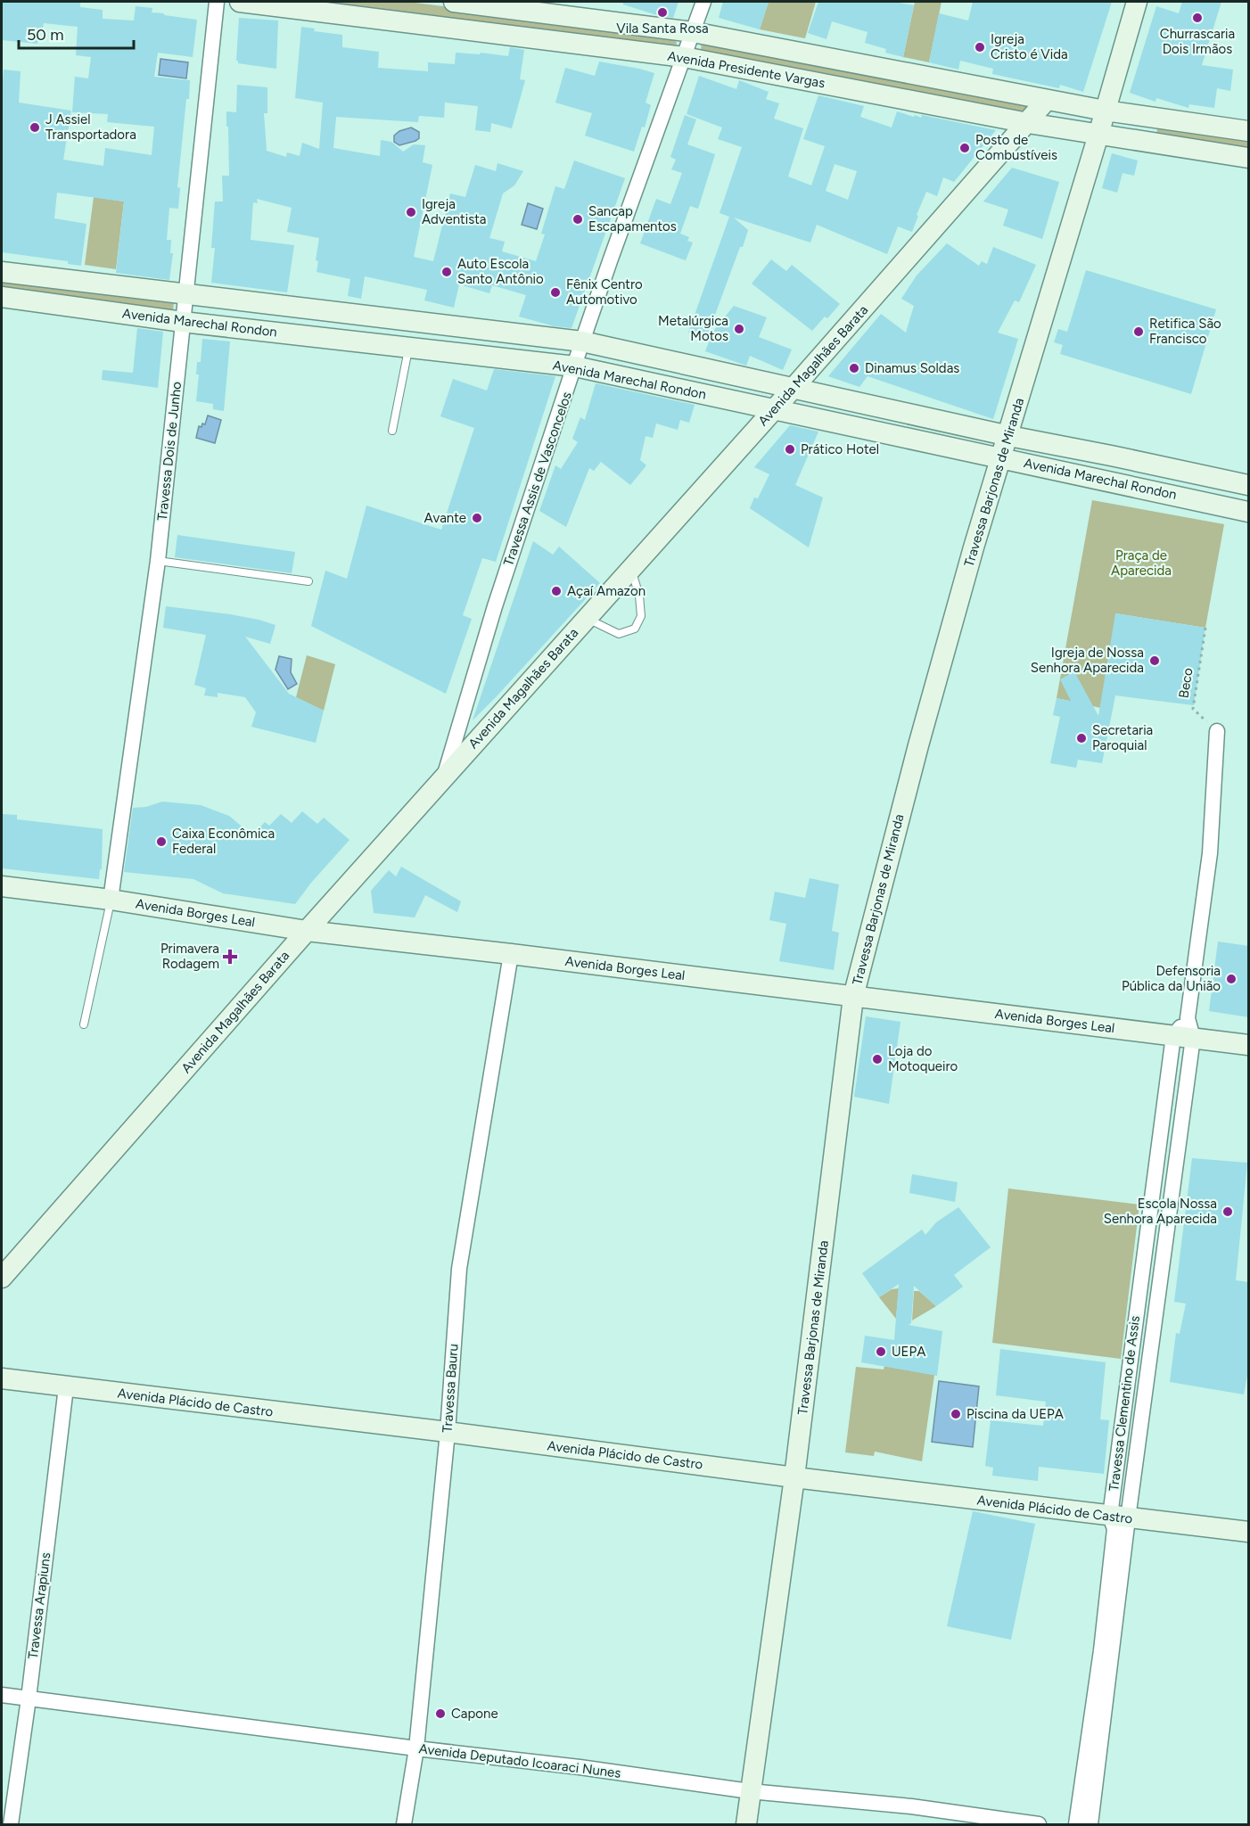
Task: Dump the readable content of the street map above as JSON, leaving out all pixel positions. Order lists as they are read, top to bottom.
{
  "streets": {
    "street": [
      "Avenida Presidente Vargas",
      "Avenida Marechal Rondon",
      "Avenida Magalhães Barata",
      "Travessa Dois de Junho",
      "Travessa Assis de Vasconcelos",
      "Travessa Barjonas de Miranda",
      "Avenida Borges Leal",
      "Travessa Bauru",
      "Avenida Plácido de Castro",
      "Travessa Clementino de Assis",
      "Travessa Arapiuns",
      "Avenida Deputado Icoaraci Nunes"
    ],
    "path": ["Beco"]
  },
  "crossings": [
    ["Avenida Presidente Vargas", "Avenida Magalhães Barata"],
    ["Avenida Presidente Vargas", "Travessa Assis de Vasconcelos"],
    ["Avenida Presidente Vargas", "Travessa Barjonas de Miranda"],
    ["Avenida Marechal Rondon", "Avenida Magalhães Barata"],
    ["Avenida Marechal Rondon", "Travessa Dois de Junho"],
    ["Avenida Marechal Rondon", "Travessa Assis de Vasconcelos"],
    ["Avenida Marechal Rondon", "Travessa Barjonas de Miranda"],
    ["Avenida Magalhães Barata", "Travessa Assis de Vasconcelos"],
    ["Avenida Magalhães Barata", "Avenida Borges Leal"],
    ["Travessa Dois de Junho", "Avenida Borges Leal"],
    ["Travessa Barjonas de Miranda", "Avenida Borges Leal"],
    ["Travessa Barjonas de Miranda", "Avenida Plácido de Castro"],
    ["Travessa Barjonas de Miranda", "Avenida Deputado Icoaraci Nunes"],
    ["Beco", "Travessa Clementino de Assis"],
    ["Avenida Borges Leal", "Travessa Bauru"],
    ["Avenida Borges Leal", "Travessa Clementino de Assis"],
    ["Travessa Bauru", "Avenida Plácido de Castro"],
    ["Travessa Bauru", "Avenida Deputado Icoaraci Nunes"],
    ["Avenida Plácido de Castro", "Travessa Clementino de Assis"],
    ["Avenida Plácido de Castro", "Travessa Arapiuns"],
    ["Travessa Arapiuns", "Avenida Deputado Icoaraci Nunes"]
  ],
  "parks": ["Praça de Aparecida"],
  "places": {
    "other": [
      "Vila Santa Rosa",
      "Churrascaria Dois Irmãos",
      "Igreja Cristo é Vida",
      "J Assiel Transportadora",
      "Posto de Combustíveis",
      "Igreja Adventista",
      "Sancap Escapamentos",
      "Auto Escola Santo Antônio",
      "Fênix Centro Automotivo",
      "Metalúrgica Motos",
      "Retifica São Francisco",
      "Dinamus Soldas",
      "Prático Hotel",
      "Avante",
      "Açaí Amazon",
      "Igreja de Nossa Senhora Aparecida",
      "Secretaria Paroquial",
      "Caixa Econômica Federal",
      "Defensoria Pública da União",
      "Loja do Motoqueiro",
      "Escola Nossa Senhora Aparecida",
      "UEPA",
      "Piscina da UEPA",
      "Capone"
    ],
    "health": ["Primavera Rodagem"]
  },
  "scale_bar": "50 m"
}
